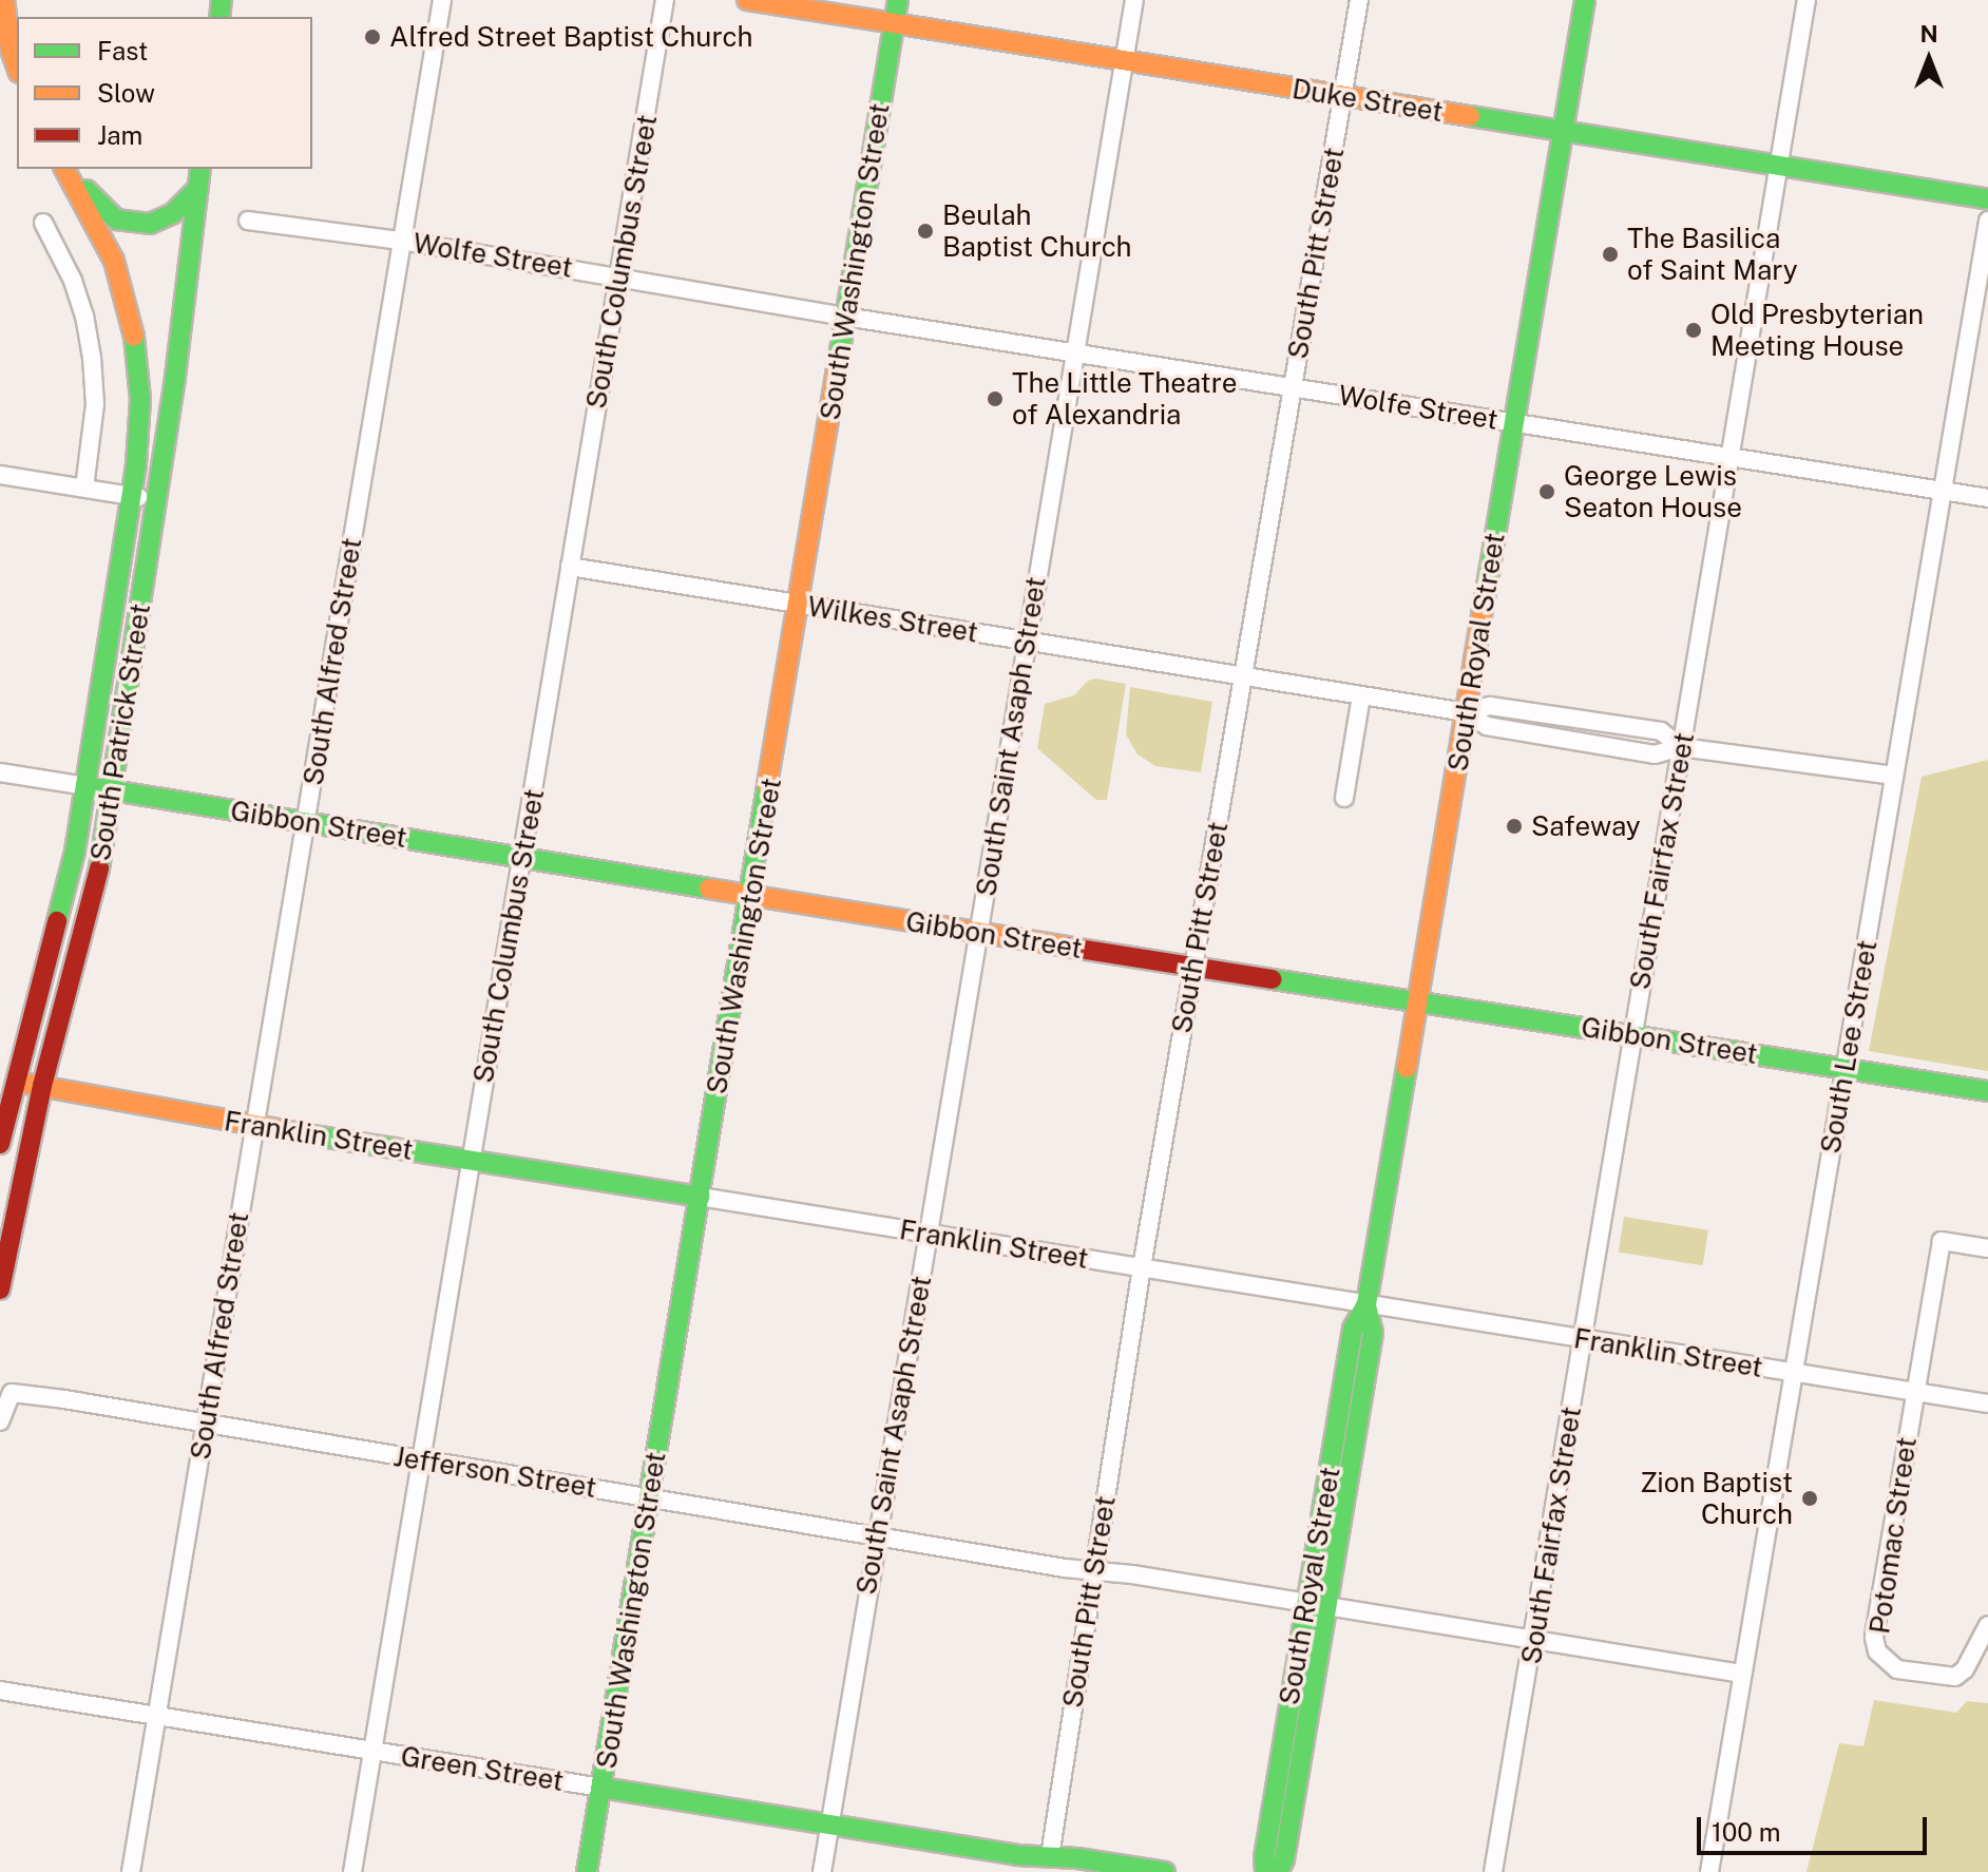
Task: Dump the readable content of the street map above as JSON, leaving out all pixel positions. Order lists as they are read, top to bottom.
{
  "streets": {
    "main road": [
      "Duke Street",
      "South Washington Street",
      "South Royal Street",
      "South Patrick Street",
      "Gibbon Street",
      "Franklin Street",
      "Green Street"
    ],
    "street": [
      "South Pitt Street",
      "Wolfe Street",
      "South Columbus Street",
      "Wilkes Street",
      "South Alfred Street",
      "South Saint Asaph Street",
      "South Fairfax Street",
      "South Lee Street",
      "Jefferson Street",
      "Potomac Street"
    ]
  },
  "crossings": [
    ["Duke Street", "South Pitt Street"],
    ["Duke Street", "South Washington Street"],
    ["Duke Street", "South Royal Street"],
    ["Duke Street", "South Saint Asaph Street"],
    ["Duke Street", "South Fairfax Street"],
    ["South Pitt Street", "Wolfe Street"],
    ["South Pitt Street", "Wilkes Street"],
    ["South Pitt Street", "Gibbon Street"],
    ["South Pitt Street", "Franklin Street"],
    ["South Pitt Street", "Jefferson Street"],
    ["South Pitt Street", "Green Street"],
    ["Wolfe Street", "South Columbus Street"],
    ["Wolfe Street", "South Washington Street"],
    ["Wolfe Street", "South Royal Street"],
    ["Wolfe Street", "South Alfred Street"],
    ["Wolfe Street", "South Saint Asaph Street"],
    ["Wolfe Street", "South Fairfax Street"],
    ["Wolfe Street", "South Lee Street"],
    ["South Columbus Street", "Wilkes Street"],
    ["South Columbus Street", "Gibbon Street"],
    ["South Columbus Street", "Franklin Street"],
    ["South Columbus Street", "Jefferson Street"],
    ["South Columbus Street", "Green Street"],
    ["South Washington Street", "Wilkes Street"],
    ["South Washington Street", "Gibbon Street"],
    ["South Washington Street", "Franklin Street"],
    ["South Washington Street", "Jefferson Street"],
    ["South Washington Street", "Green Street"],
    ["Wilkes Street", "South Royal Street"],
    ["Wilkes Street", "South Saint Asaph Street"],
    ["Wilkes Street", "South Fairfax Street"],
    ["Wilkes Street", "South Lee Street"],
    ["South Royal Street", "Gibbon Street"],
    ["South Royal Street", "Franklin Street"],
    ["South Royal Street", "Jefferson Street"],
    ["South Alfred Street", "Gibbon Street"],
    ["South Alfred Street", "Franklin Street"],
    ["South Alfred Street", "Jefferson Street"],
    ["South Alfred Street", "Green Street"],
    ["South Patrick Street", "Gibbon Street"],
    ["South Patrick Street", "Franklin Street"],
    ["South Saint Asaph Street", "Gibbon Street"],
    ["South Saint Asaph Street", "Franklin Street"],
    ["South Saint Asaph Street", "Jefferson Street"],
    ["South Saint Asaph Street", "Green Street"],
    ["Gibbon Street", "South Fairfax Street"],
    ["Gibbon Street", "South Lee Street"],
    ["South Fairfax Street", "Franklin Street"],
    ["South Fairfax Street", "Jefferson Street"],
    ["South Lee Street", "Franklin Street"],
    ["South Lee Street", "Jefferson Street"],
    ["Franklin Street", "Potomac Street"]
  ],
  "places": [
    "Alfred Street Baptist Church",
    "Beulah Baptist Church",
    "The Basilica of Saint Mary",
    "Old Presbyterian Meeting House",
    "The Little Theatre of Alexandria",
    "George Lewis Seaton House",
    "Safeway",
    "Zion Baptist Church"
  ],
  "legend": ["Fast", "Slow", "Jam"],
  "scale_bar": "100 m",
  "north": "top"
}
